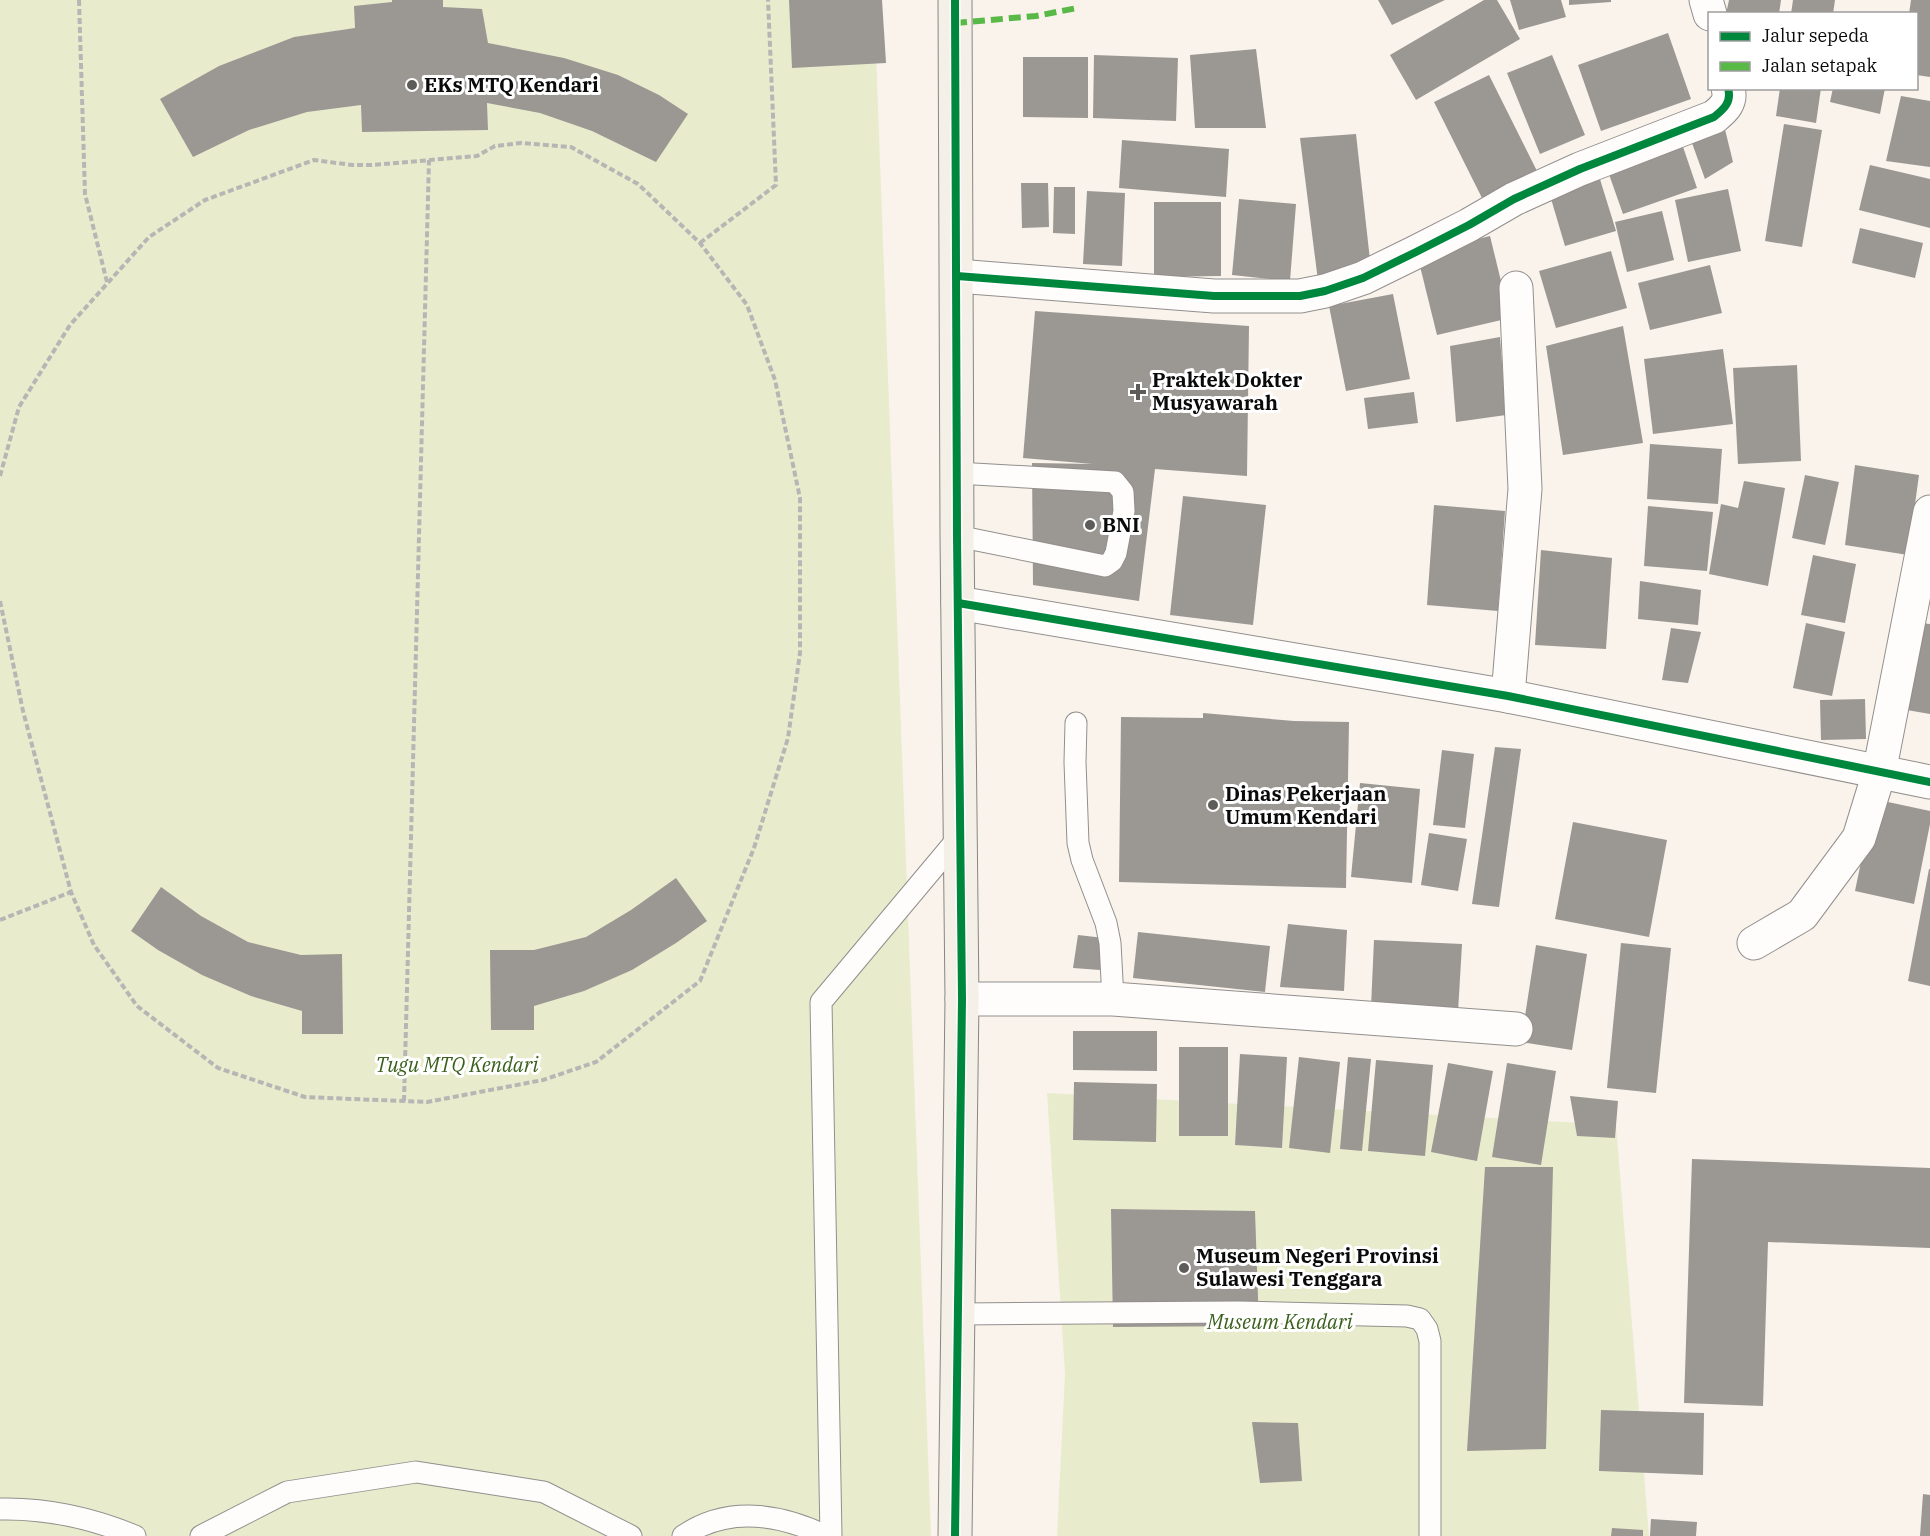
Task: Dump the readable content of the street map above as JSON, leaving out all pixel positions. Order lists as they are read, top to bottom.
{
  "parks": ["Tugu MTQ Kendari", "Museum Kendari"],
  "places": {
    "other": [
      "EKs MTQ Kendari",
      "BNI",
      "Dinas Pekerjaan Umum Kendari",
      "Museum Negeri Provinsi Sulawesi Tenggara"
    ],
    "health": ["Praktek Dokter Musyawarah"]
  },
  "legend": ["Jalur sepeda", "Jalan setapak"]
}
